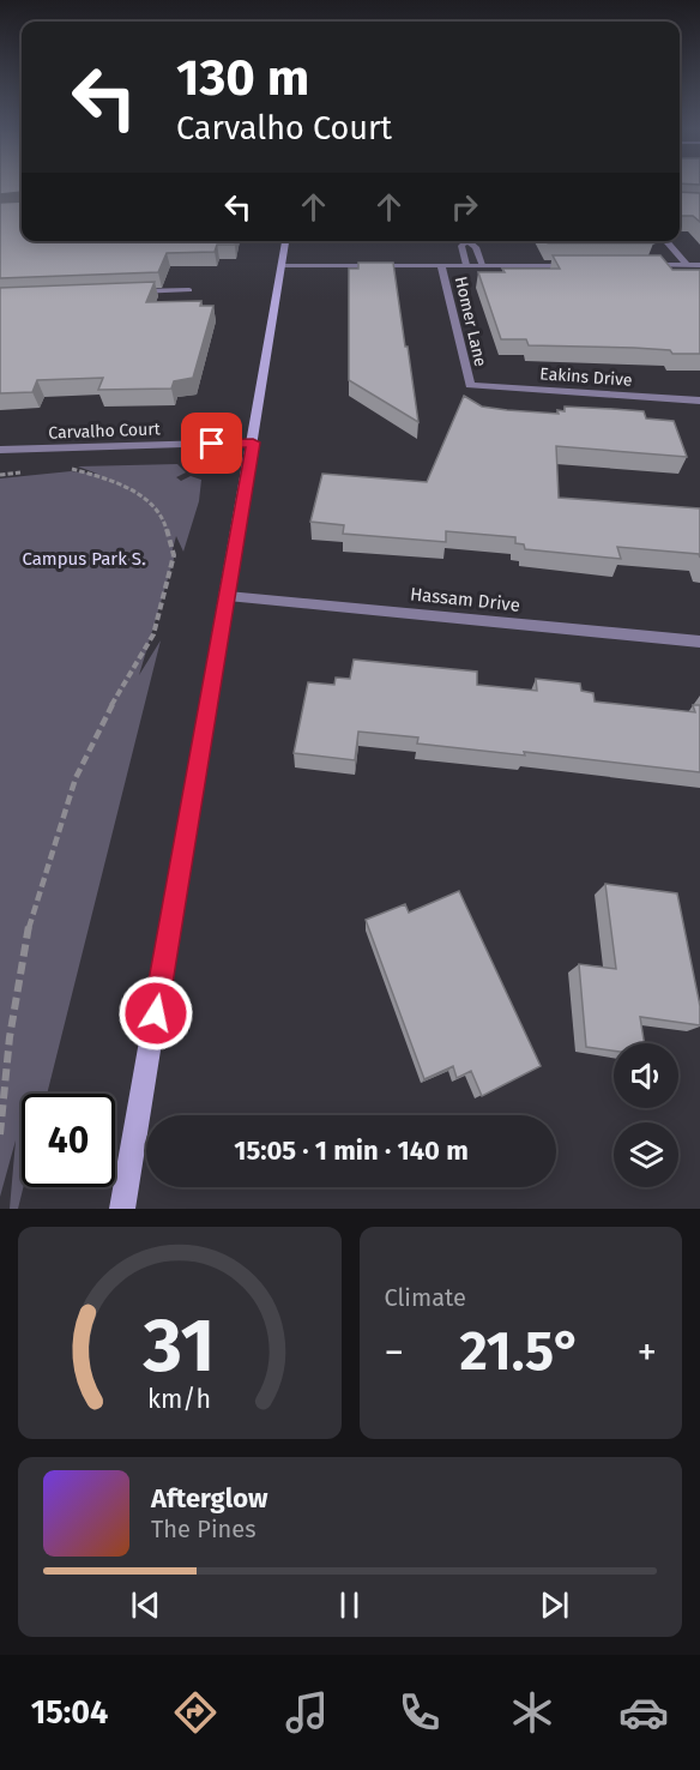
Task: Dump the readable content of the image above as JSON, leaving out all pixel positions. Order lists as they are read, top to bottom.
{
  "streets": {
    "street": [
      "Homer Lane",
      "Eakins Drive",
      "Carvalho Court",
      "Hassam Drive"
    ]
  },
  "crossings": [
    ["Homer Lane", "Eakins Drive"]
  ],
  "parks": ["Campus Park S."],
  "page": {
    "turn": ["130 m", "Carvalho Court"],
    "limit": "40",
    "trip": "15:05 · 1 min · 140 m",
    "tile": "Climate",
    "heat": ["−", "21.5°", "+"],
    "song": ["Afterglow", "The Pines"],
    "tabs": "15:04",
    "gauge": ["31", "km/h"]
  }
}
